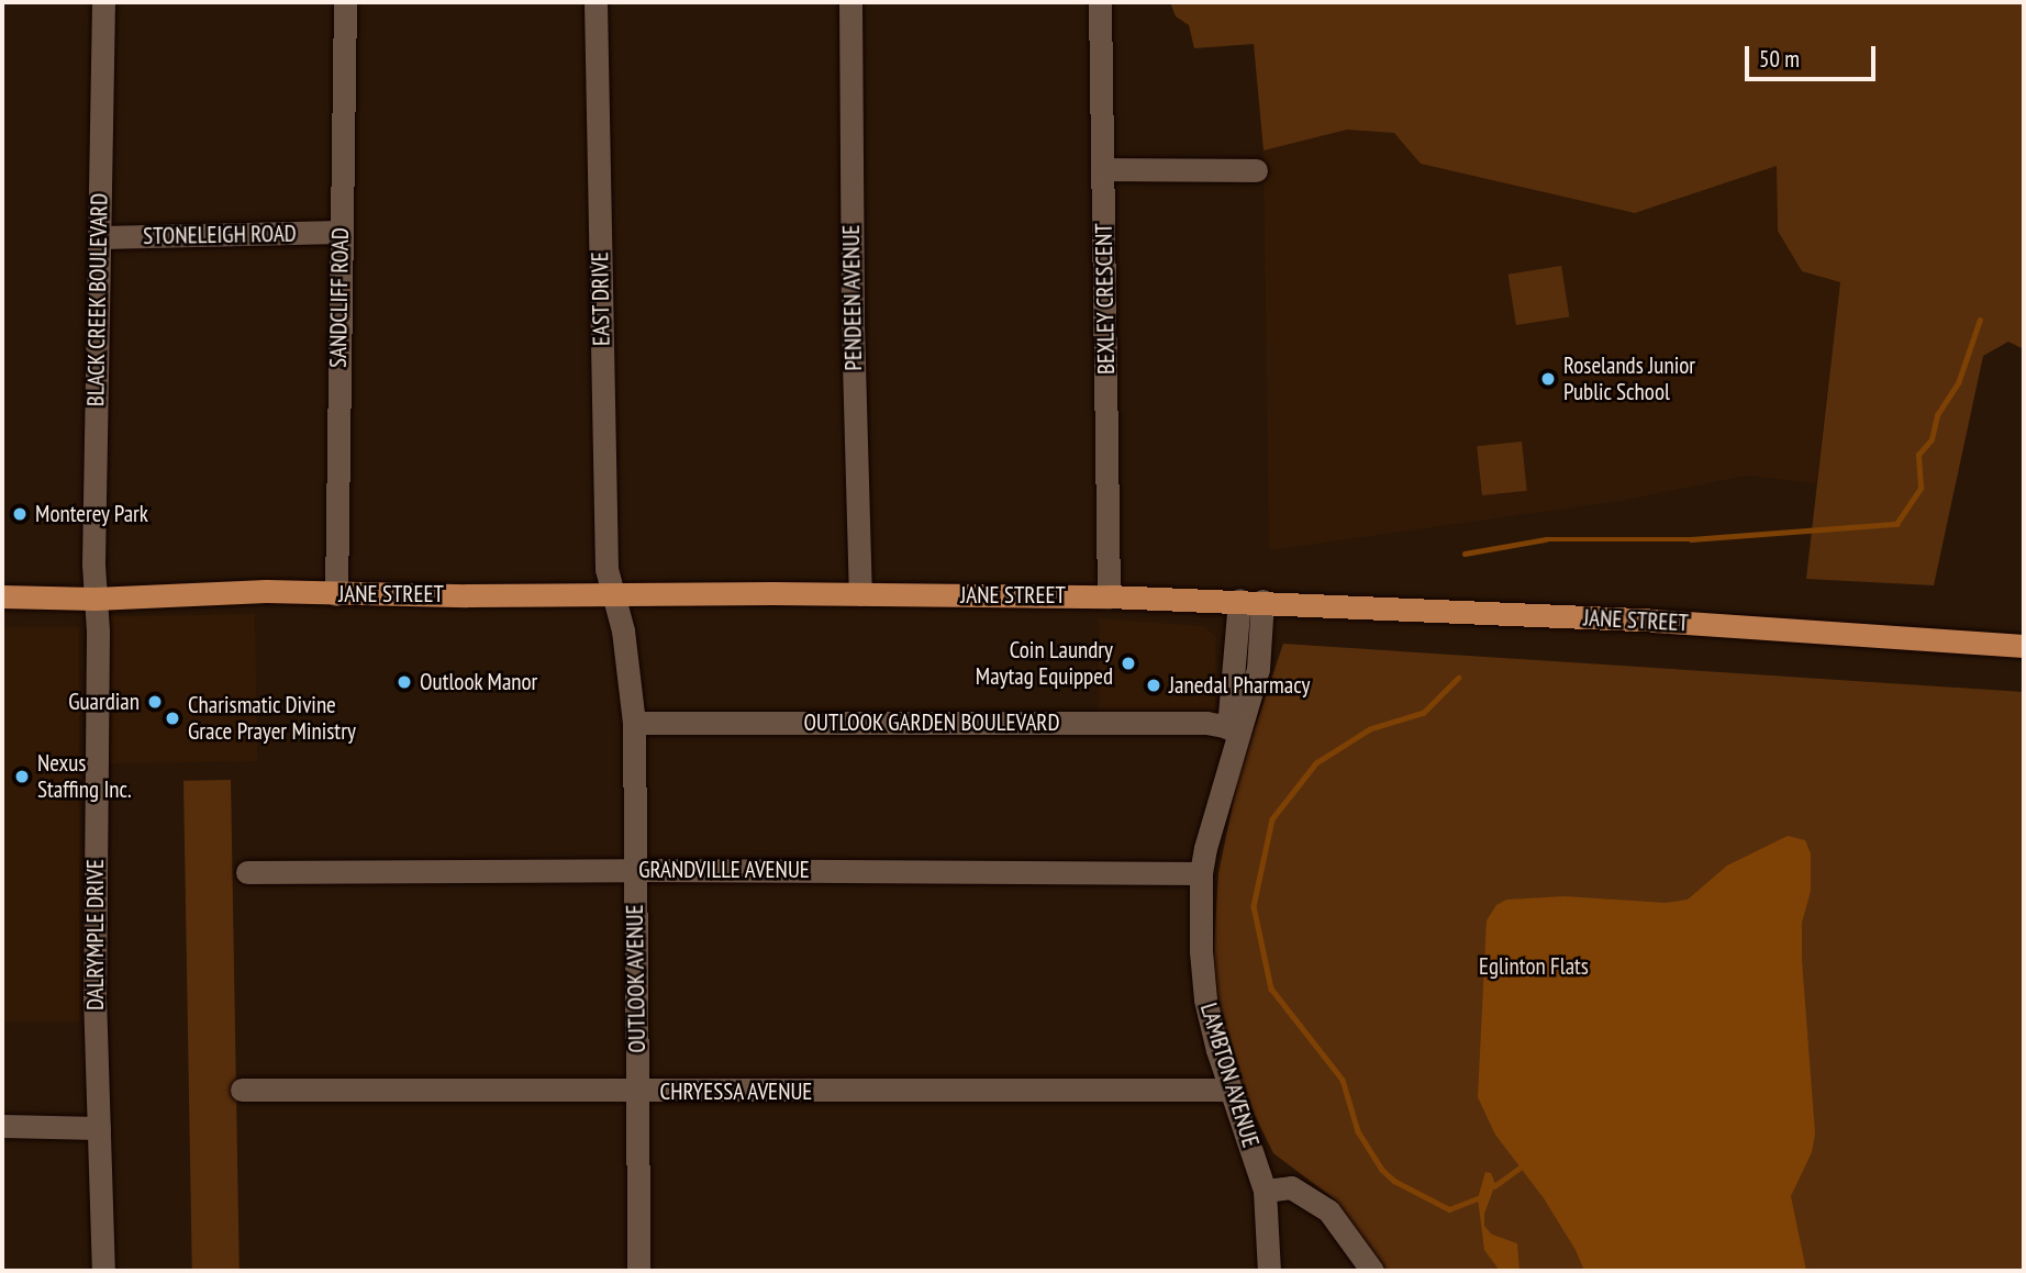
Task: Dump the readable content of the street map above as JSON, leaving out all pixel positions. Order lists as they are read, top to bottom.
{
  "streets": {
    "main road": ["JANE STREET"],
    "street": [
      "STONELEIGH ROAD",
      "SANDCLIFF ROAD",
      "PENDEEN AVENUE",
      "EAST DRIVE",
      "BEXLEY CRESCENT",
      "BLACK CREEK BOULEVARD",
      "OUTLOOK GARDEN BOULEVARD",
      "GRANDVILLE AVENUE",
      "DALRYMPLE DRIVE",
      "OUTLOOK AVENUE",
      "LAMBTON AVENUE",
      "CHRYESSA AVENUE"
    ]
  },
  "crossings": [
    ["STONELEIGH ROAD", "SANDCLIFF ROAD"],
    ["STONELEIGH ROAD", "BLACK CREEK BOULEVARD"],
    ["SANDCLIFF ROAD", "JANE STREET"],
    ["PENDEEN AVENUE", "JANE STREET"],
    ["EAST DRIVE", "JANE STREET"],
    ["EAST DRIVE", "OUTLOOK AVENUE"],
    ["BEXLEY CRESCENT", "JANE STREET"],
    ["BLACK CREEK BOULEVARD", "JANE STREET"],
    ["BLACK CREEK BOULEVARD", "DALRYMPLE DRIVE"],
    ["JANE STREET", "DALRYMPLE DRIVE"],
    ["JANE STREET", "OUTLOOK AVENUE"],
    ["JANE STREET", "LAMBTON AVENUE"],
    ["OUTLOOK GARDEN BOULEVARD", "OUTLOOK AVENUE"],
    ["OUTLOOK GARDEN BOULEVARD", "LAMBTON AVENUE"],
    ["GRANDVILLE AVENUE", "OUTLOOK AVENUE"],
    ["GRANDVILLE AVENUE", "LAMBTON AVENUE"],
    ["OUTLOOK AVENUE", "CHRYESSA AVENUE"],
    ["LAMBTON AVENUE", "CHRYESSA AVENUE"]
  ],
  "parks": ["Eglinton Flats"],
  "places": [
    "Roselands Junior Public School",
    "Monterey Park",
    "Coin Laundry Maytag Equipped",
    "Outlook Manor",
    "Janedal Pharmacy",
    "Guardian",
    "Charismatic Divine Grace Prayer Ministry",
    "Nexus Staffing Inc."
  ],
  "scale_bar": "50 m"
}
